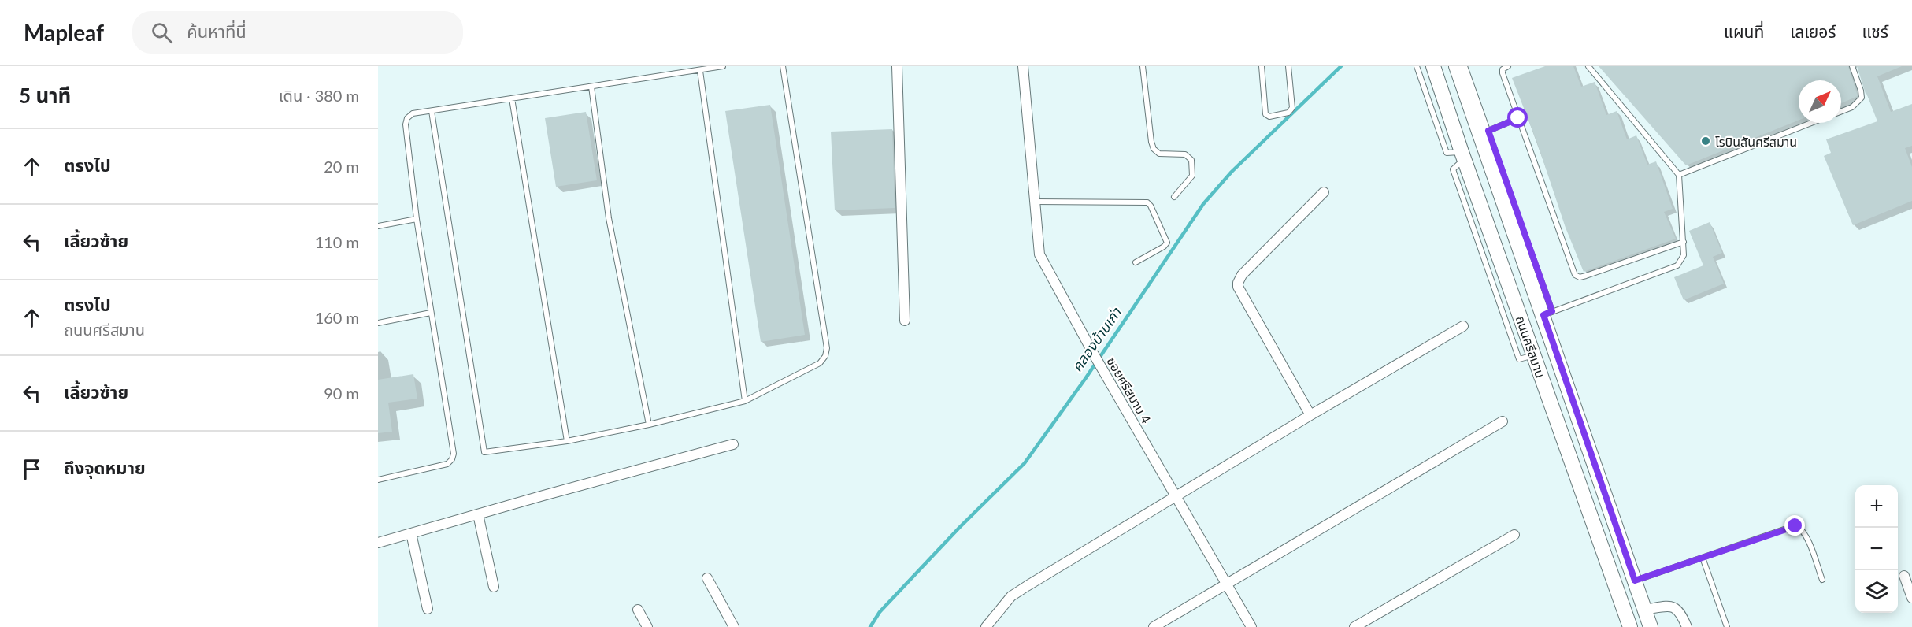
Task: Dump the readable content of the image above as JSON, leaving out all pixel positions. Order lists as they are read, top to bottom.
{
  "streets": {
    "main road": ["ถนนศรีสมาน"],
    "street": ["ซอยศรีสมาน 4"]
  },
  "water": ["คลองบ้านเก่า"],
  "places": ["โรบินสันศรีสมาน"],
  "north": "top right",
  "page": {
    "header": "Mapleaf",
    "search": "ค้นหาที่นี่",
    "nav": ["แผนที่", "เลเยอร์", "แชร์"],
    "heading": ["5 นาที", "เดิน · 380 m"],
    "list": [
      ["ตรงไป", "20 m"],
      ["เลี้ยวซ้าย", "110 m"],
      ["ตรงไป", "ถนนศรีสมาน", "160 m"],
      ["เลี้ยวซ้าย", "90 m"],
      "ถึงจุดหมาย"
    ],
    "map_buttons": ["+", "−"]
  }
}
